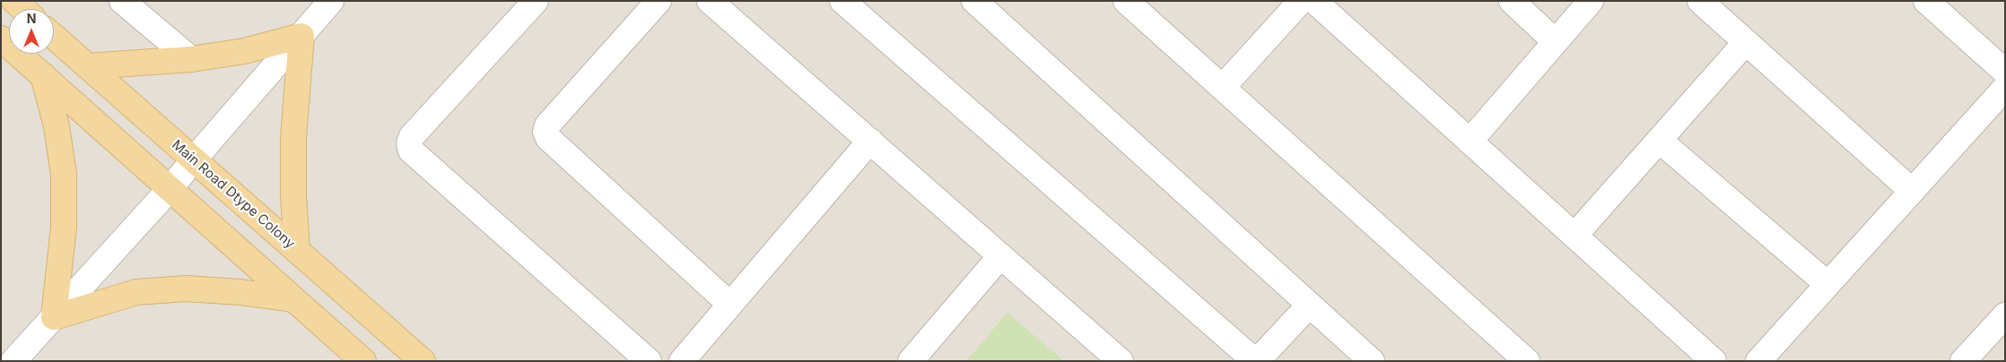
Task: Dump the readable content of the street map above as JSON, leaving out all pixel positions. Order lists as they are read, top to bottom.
{
  "streets": {
    "main road": ["Main Road Dtype Colony"]
  },
  "north": "top"
}
